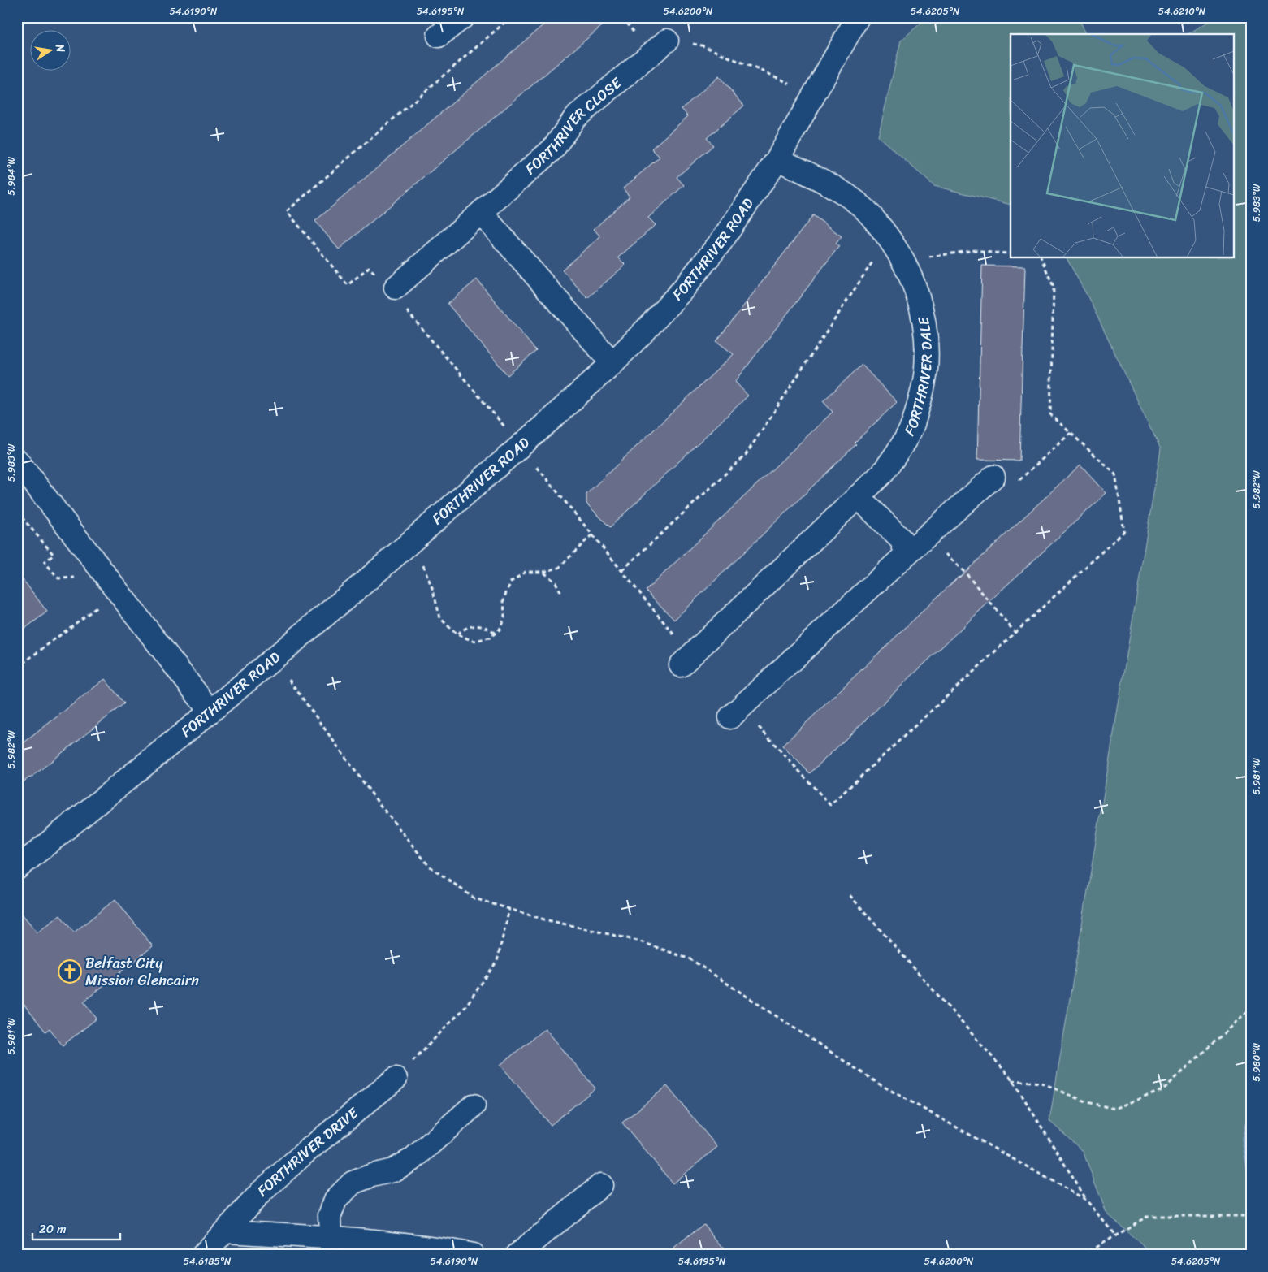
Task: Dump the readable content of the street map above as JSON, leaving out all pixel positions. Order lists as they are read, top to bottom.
{
  "streets": {
    "street": [
      "FORTHRIVER CLOSE",
      "FORTHRIVER ROAD",
      "FORTHRIVER DALE",
      "FORTHRIVER DRIVE"
    ]
  },
  "crossings": [
    ["FORTHRIVER ROAD", "FORTHRIVER DALE"]
  ],
  "places": {
    "church": ["Belfast City Mission Glencairn"]
  },
  "scale_bar": "20 m",
  "north": "right",
  "coordinates": [
    "54.6190°N",
    "54.6195°N",
    "54.6200°N",
    "54.6205°N",
    "54.6210°N",
    "5.984°W",
    "5.983°W",
    "5.982°W",
    "5.981°W",
    "5.980°W",
    "54.6185°N"
  ]
}
